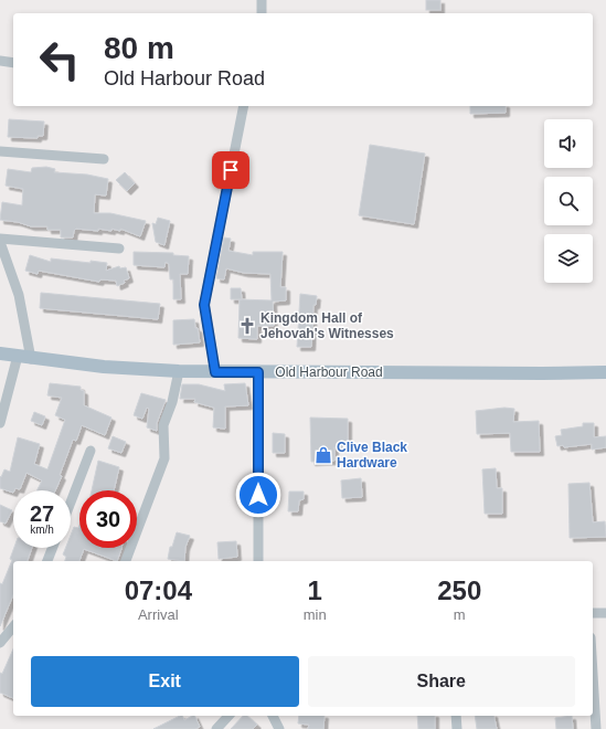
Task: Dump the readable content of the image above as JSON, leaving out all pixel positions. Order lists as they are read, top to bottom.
{
  "streets": {
    "main road": ["Old Harbour Road"]
  },
  "places": {
    "church": ["Kingdom Hall of Jehovah's Witnesses"],
    "shop": ["Clive Black Hardware"]
  },
  "page": {
    "turn": ["80 m", "Old Harbour Road"],
    "speed": "27 km/h",
    "limit": "30",
    "eta": [
      "07:04",
      "Arrival",
      "1",
      "min",
      "250",
      "m"
    ],
    "buttons": ["Exit", "Share"]
  }
}
